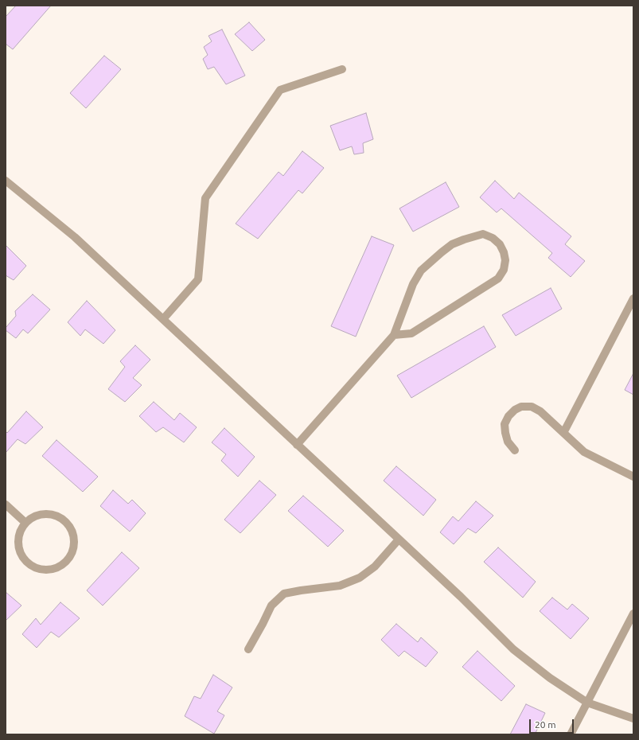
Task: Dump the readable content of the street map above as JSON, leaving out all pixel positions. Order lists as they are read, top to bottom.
{
  "scale_bar": "20 m"
}
